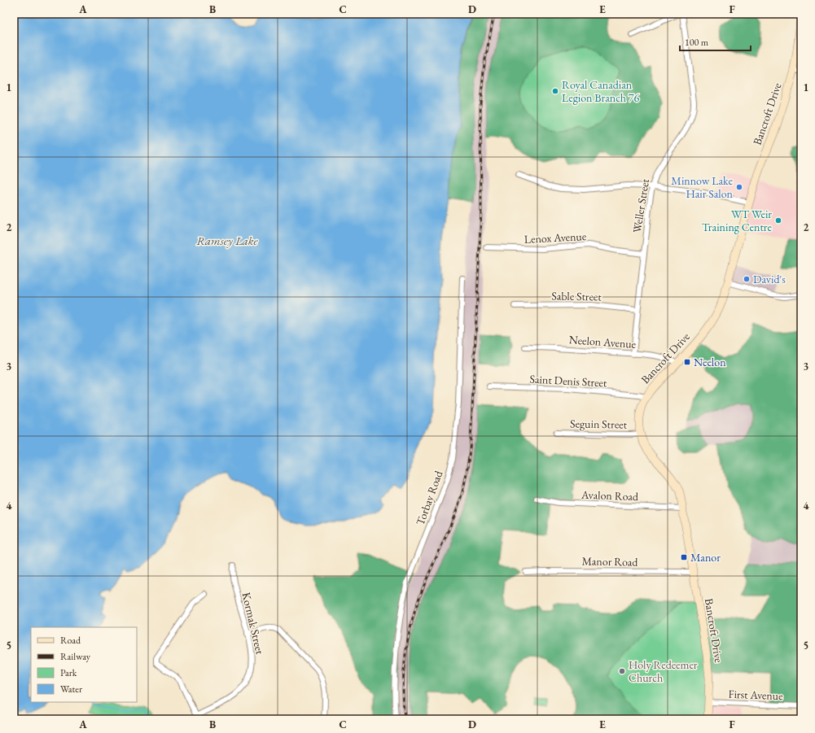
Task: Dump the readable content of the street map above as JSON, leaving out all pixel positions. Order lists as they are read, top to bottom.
{
  "streets": {
    "main road": ["Bancroft Drive"],
    "street": [
      "Weller Street",
      "Lenox Avenue",
      "Sable Street",
      "Neelon Avenue",
      "Saint Denis Street",
      "Seguin Street",
      "Avalon Road",
      "Torbay Road",
      "Manor Road",
      "Kormak Street",
      "First Avenue"
    ]
  },
  "crossings": [
    ["Bancroft Drive", "Neelon Avenue"],
    ["Bancroft Drive", "Saint Denis Street"],
    ["Bancroft Drive", "Seguin Street"],
    ["Bancroft Drive", "Avalon Road"],
    ["Bancroft Drive", "Manor Road"],
    ["Bancroft Drive", "First Avenue"],
    ["Weller Street", "Lenox Avenue"],
    ["Weller Street", "Sable Street"],
    ["Weller Street", "Neelon Avenue"]
  ],
  "water": ["Ramsey Lake"],
  "places": {
    "other": [
      "Royal Canadian Legion Branch 76",
      "Minnow Lake Hair Salon",
      "WT Weir Training Centre",
      "David's",
      "Holy Redeemer Church"
    ],
    "transit": ["Neelon", "Manor"]
  },
  "legend": [
    "Road",
    "Railway",
    "Park",
    "Water"
  ],
  "scale_bar": "100 m",
  "grid": {
    "columns": [
      "A",
      "B",
      "C",
      "D",
      "E",
      "F"
    ],
    "rows": [
      "1",
      "2",
      "3",
      "4",
      "5"
    ]
  }
}
